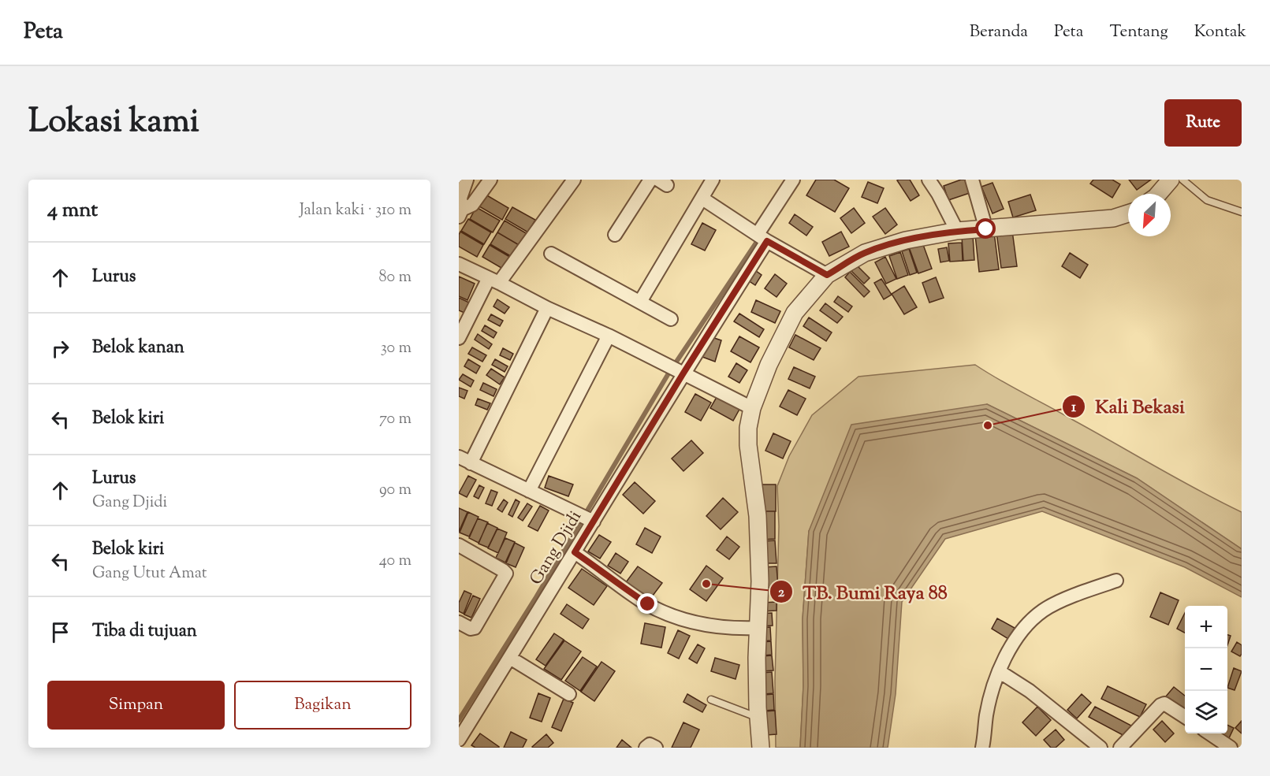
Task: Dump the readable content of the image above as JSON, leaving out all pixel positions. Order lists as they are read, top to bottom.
{
  "streets": {
    "street": ["Gang Djidi"]
  },
  "places": ["Kali Bekasi", "TB. Bumi Raya 88"],
  "north": "bottom left",
  "page": {
    "header": "Peta",
    "nav": [
      "Beranda",
      "Peta",
      "Tentang",
      "Kontak"
    ],
    "title": "Lokasi kami",
    "buttons": [
      "Rute",
      ["Simpan", "Bagikan"]
    ],
    "heading": ["4 mnt", "Jalan kaki · 310 m"],
    "list": [
      ["Lurus", "80 m"],
      ["Belok kanan", "30 m"],
      ["Belok kiri", "70 m"],
      ["Lurus", "Gang Djidi", "90 m"],
      ["Belok kiri", "Gang Utut Amat", "40 m"],
      "Tiba di tujuan"
    ],
    "map_buttons": ["+", "−"]
  }
}
